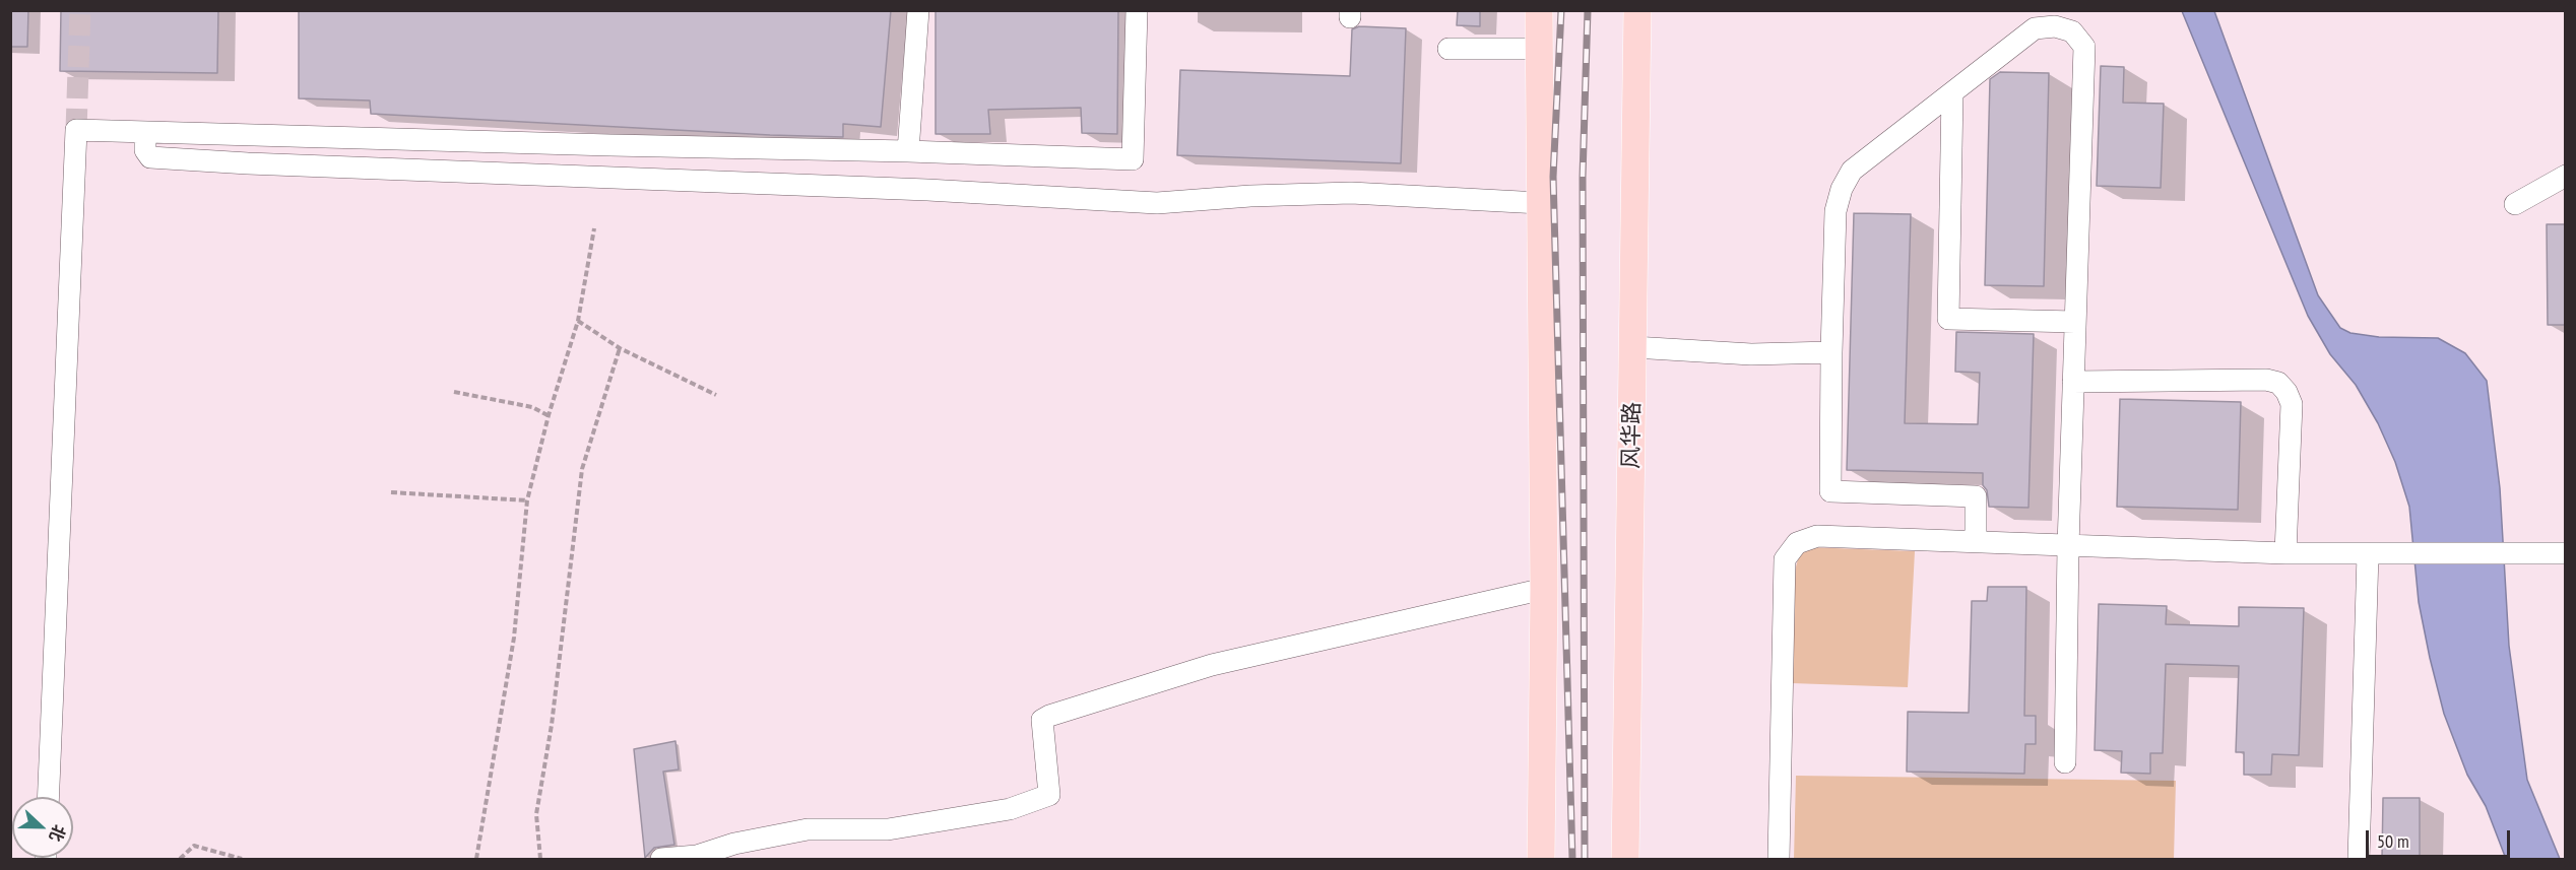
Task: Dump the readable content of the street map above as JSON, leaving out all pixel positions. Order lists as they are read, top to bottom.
{
  "streets": {
    "main road": ["风华路"]
  },
  "scale_bar": "50 m",
  "north": "right"
}
